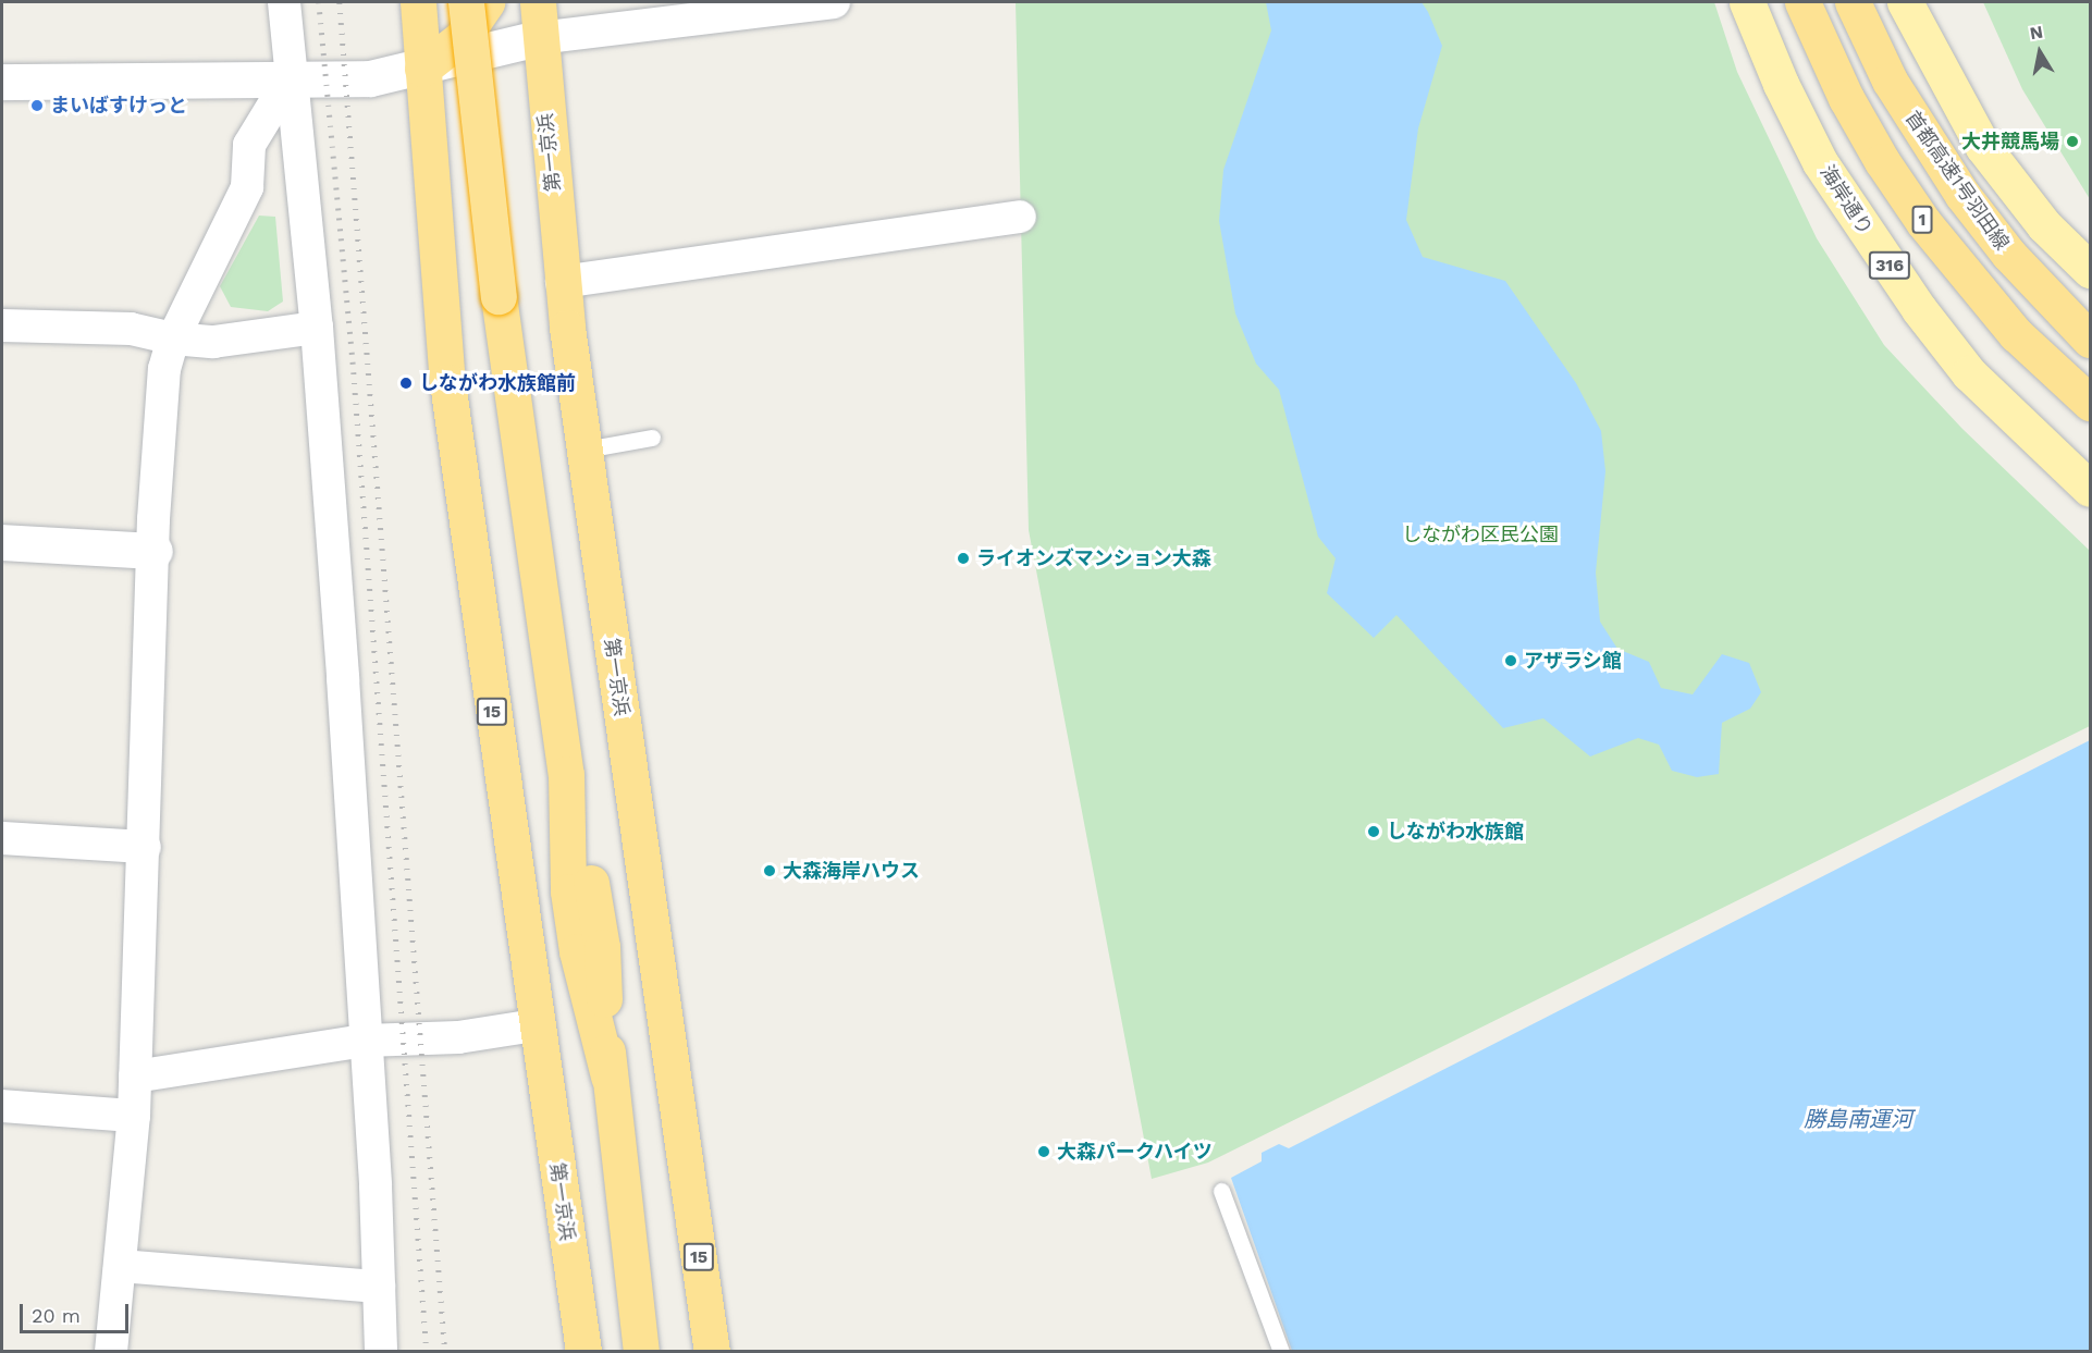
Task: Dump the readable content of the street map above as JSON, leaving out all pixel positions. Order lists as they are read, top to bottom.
{
  "streets": {
    "highway": [
      "第一京浜",
      "首都高速1号羽田線",
      "1",
      "15"
    ],
    "main road": ["海岸通り", "316"]
  },
  "water": ["勝島南運河"],
  "parks": ["しながわ区民公園"],
  "places": [
    "まいばすけっと",
    "大井競馬場",
    "しながわ水族館前",
    "ライオンズマンション大森",
    "アザラシ館",
    "しながわ水族館",
    "大森海岸ハウス",
    "大森パークハイツ"
  ],
  "scale_bar": "20 m",
  "north": "top"
}
